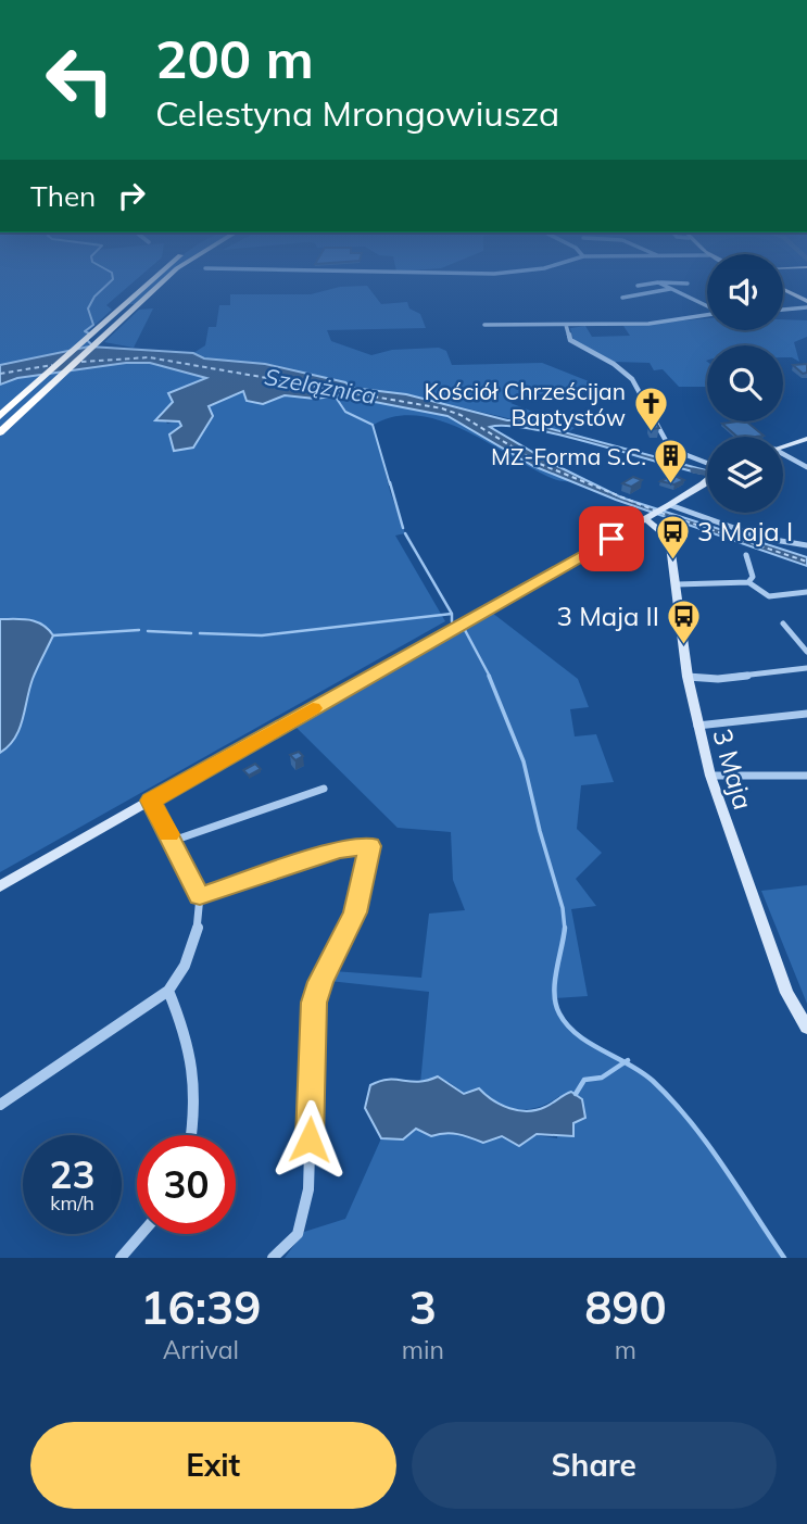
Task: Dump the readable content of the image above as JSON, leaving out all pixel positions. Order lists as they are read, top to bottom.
{
  "streets": {
    "street": ["3 Maja"]
  },
  "water": ["Szelążnica"],
  "places": {
    "church": ["Kościół Chrześcijan Baptystów"],
    "building": ["MZ-Forma S.C."],
    "bus stop": ["3 Maja I", "3 Maja II"]
  },
  "page": {
    "turn": ["200 m", "Celestyna Mrongowiusza"],
    "then": "Then",
    "speed": "23 km/h",
    "limit": "30",
    "eta": [
      "16:39",
      "Arrival",
      "3",
      "min",
      "890",
      "m"
    ],
    "buttons": ["Exit", "Share"]
  }
}
